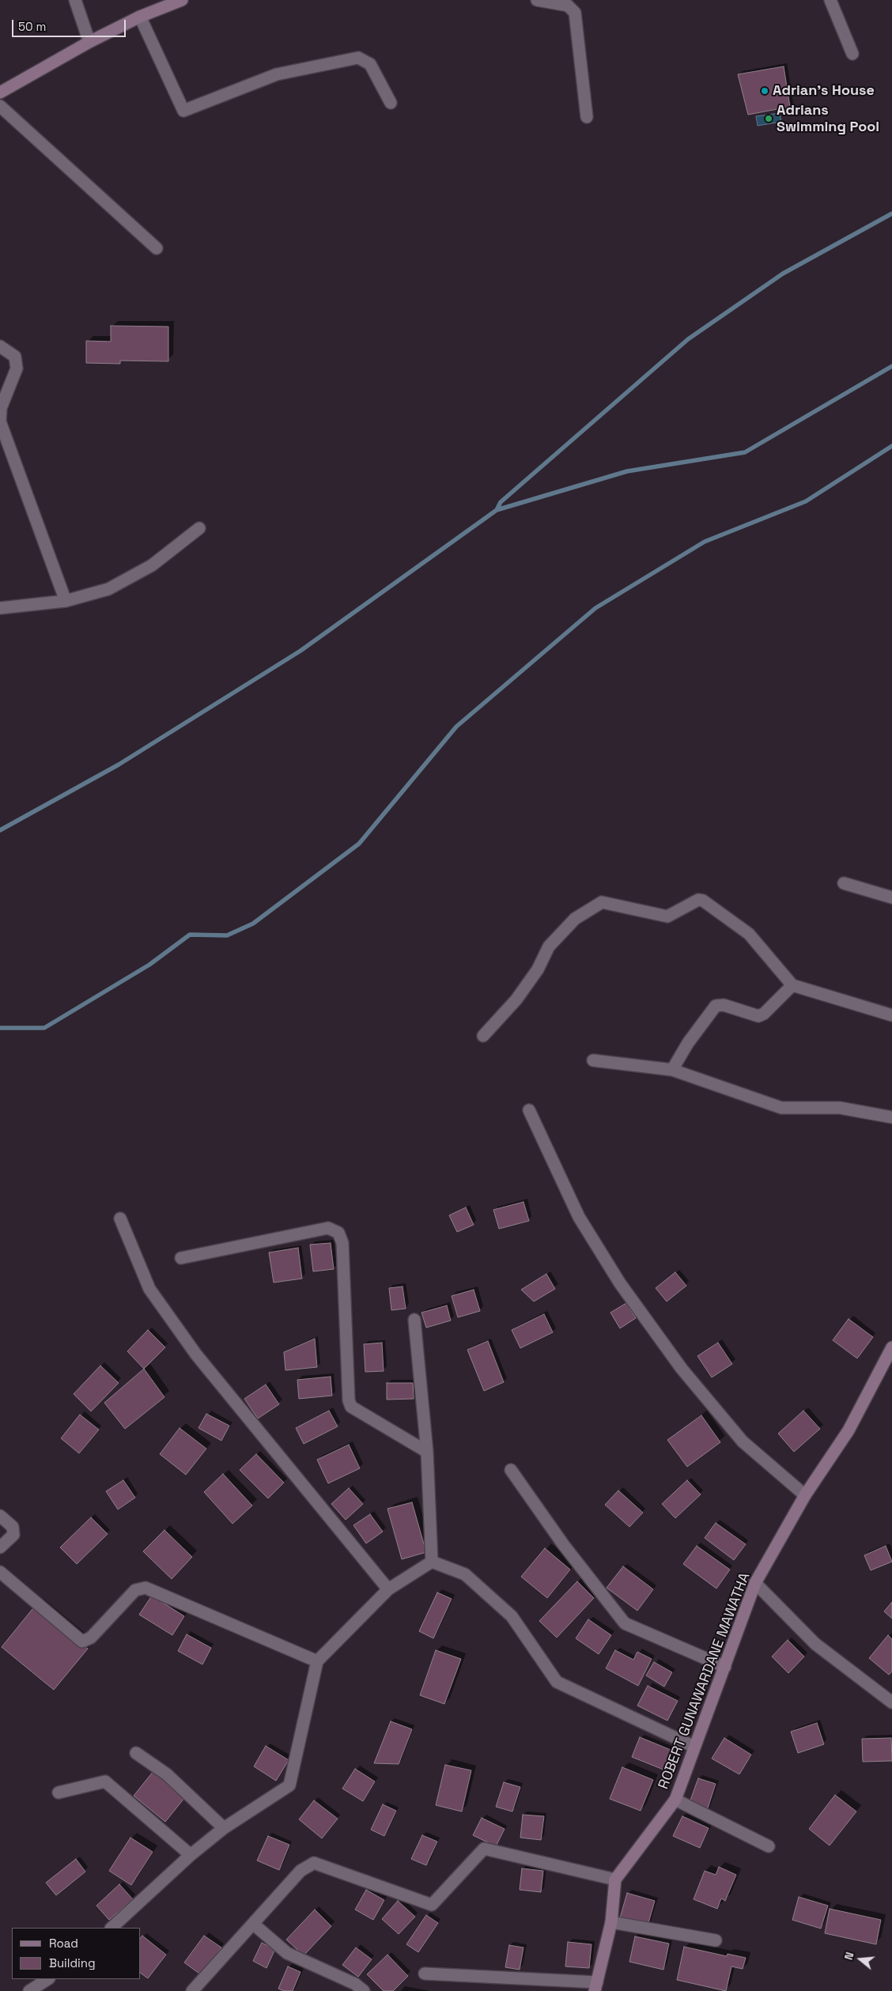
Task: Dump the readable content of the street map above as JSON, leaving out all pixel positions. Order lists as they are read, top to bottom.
{
  "streets": {
    "street": ["ROBERT GUNAWARDANE MAWATHA"]
  },
  "places": ["Adrian's House", "Adrians Swimming Pool"],
  "legend": ["Road", "Building"],
  "scale_bar": "50 m",
  "north": "left"
}
